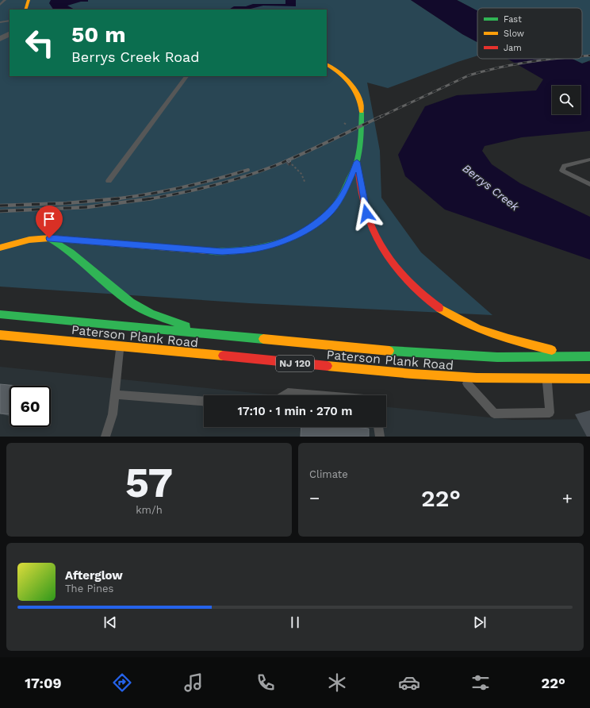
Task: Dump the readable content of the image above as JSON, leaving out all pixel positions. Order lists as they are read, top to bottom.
{
  "streets": {
    "main road": ["Paterson Plank Road", "NJ 120"]
  },
  "water": ["Berrys Creek"],
  "legend": ["Fast", "Slow", "Jam"],
  "page": {
    "turn": ["50 m", "Berrys Creek Road"],
    "limit": "60",
    "trip": "17:10 · 1 min · 270 m",
    "tile": [
      ["57", "km/h"],
      "Climate"
    ],
    "heat": ["−", "22°", "+"],
    "song": ["Afterglow", "The Pines"],
    "tabs": ["17:09", "22°"]
  }
}
